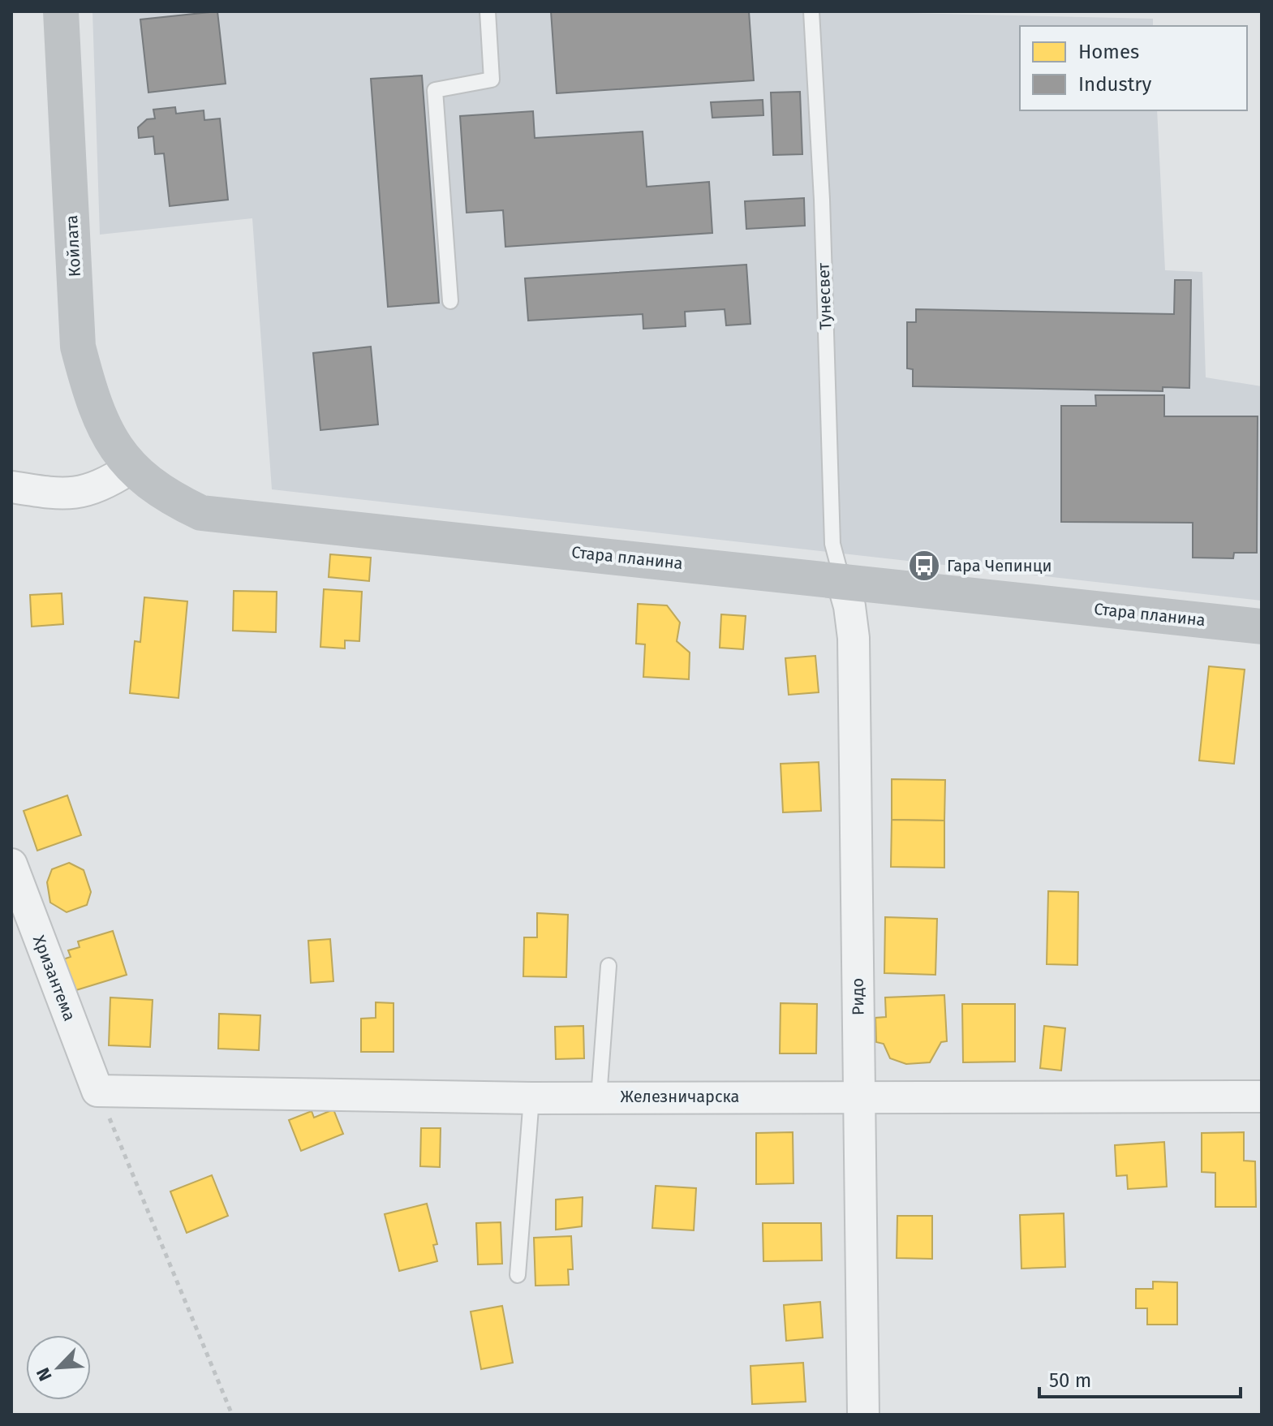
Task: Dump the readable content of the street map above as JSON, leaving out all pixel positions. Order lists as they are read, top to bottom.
{
  "streets": {
    "street": [
      "Койлата",
      "Стара планина",
      "Хризантема",
      "Ридо",
      "Железничарска"
    ],
    "lane": ["Тунесвет"]
  },
  "crossings": [
    ["Койлата", "Стара планина"],
    ["Тунесвет", "Стара планина"],
    ["Тунесвет", "Ридо"],
    ["Стара планина", "Ридо"],
    ["Хризантема", "Железничарска"],
    ["Ридо", "Железничарска"]
  ],
  "places": {
    "bus stop": ["Гара Чепинци"]
  },
  "legend": ["Homes", "Industry"],
  "scale_bar": "50 m",
  "north": "bottom left"
}
